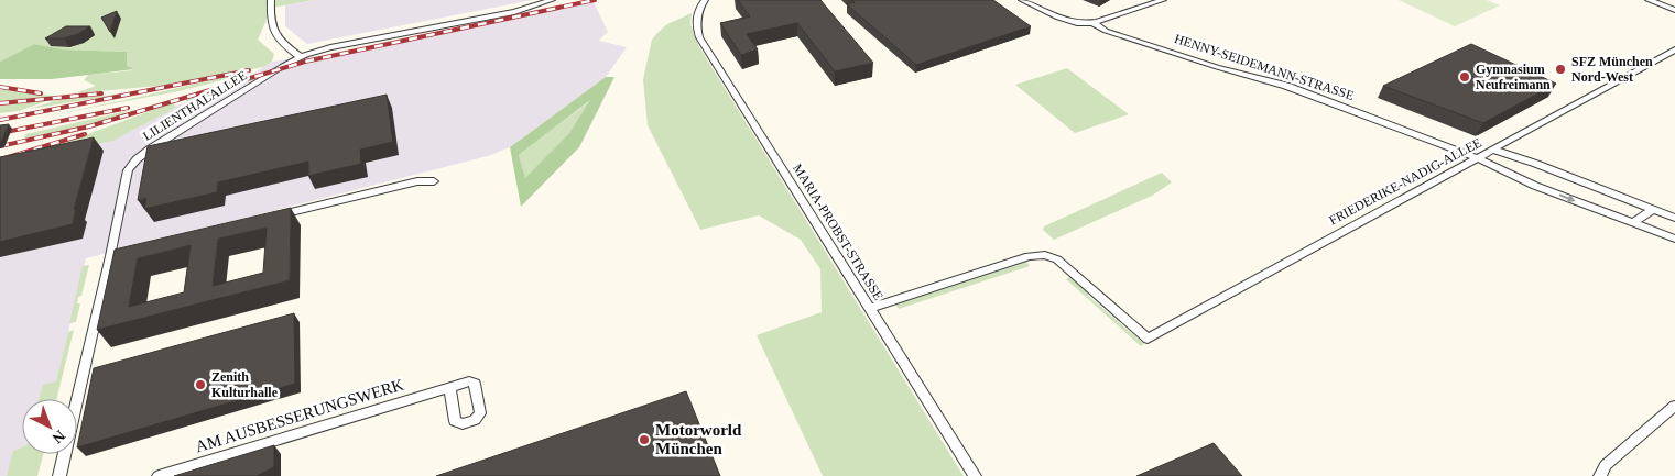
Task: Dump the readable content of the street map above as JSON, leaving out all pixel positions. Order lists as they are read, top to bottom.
{
  "streets": {
    "street": [
      "HENNY-SEIDEMANN-STRASSE",
      "LILIENTHALALLEE",
      "FRIEDERIKE-NADIG-ALLEE",
      "MARIA-PROBST-STRASSE",
      "AM AUSBESSERUNGSWERK"
    ]
  },
  "crossings": [
    ["HENNY-SEIDEMANN-STRASSE", "FRIEDERIKE-NADIG-ALLEE"],
    ["FRIEDERIKE-NADIG-ALLEE", "MARIA-PROBST-STRASSE"]
  ],
  "places": [
    "SFZ München Nord-West",
    "Gymnasium Neufreimann",
    "Zenith Kulturhalle",
    "Motorworld München"
  ],
  "north": "bottom right"
}
